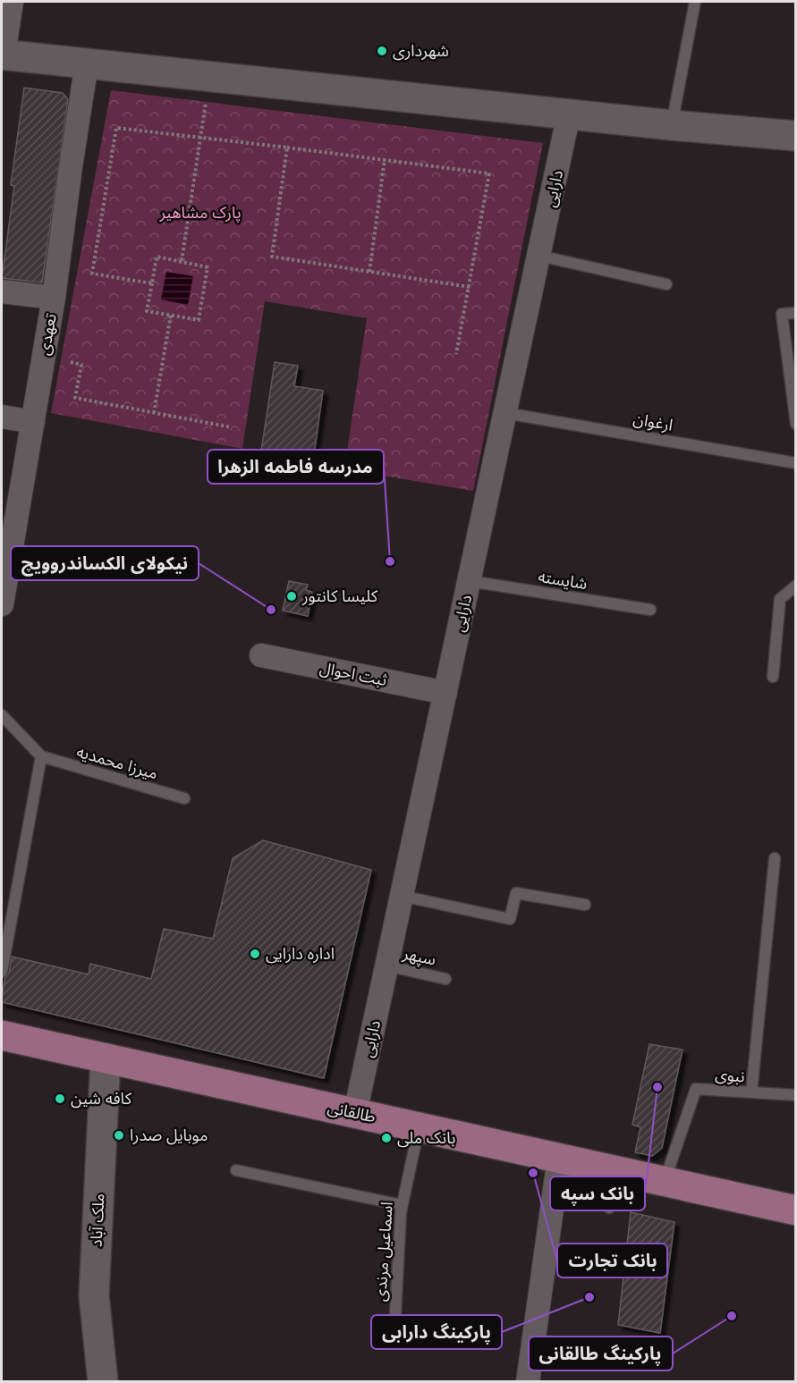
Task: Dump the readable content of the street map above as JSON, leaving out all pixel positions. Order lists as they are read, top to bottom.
{
  "streets": {
    "main road": ["طالقانی", "ملک آباد"],
    "street": ["دارایی", "تعهدی", "ثبت احوال"],
    "lane": [
      "ارغوان",
      "شایسته",
      "میرزا محمدیه",
      "سپهر",
      "نبوی",
      "اسماعیل مرندی"
    ]
  },
  "crossings": [
    ["دارایی", "ارغوان"],
    ["دارایی", "شایسته"],
    ["دارایی", "ثبت احوال"],
    ["دارایی", "سپهر"],
    ["دارایی", "طالقانی"],
    ["نبوی", "طالقانی"],
    ["طالقانی", "ملک آباد"],
    ["طالقانی", "اسماعیل مرندی"]
  ],
  "parks": ["پارک مشاهیر"],
  "places": [
    "شهرداری",
    "مدرسه فاطمه الزهرا",
    "کلیسا کانتور",
    "نیکولای الکساندروویچ",
    "اداره دارایی",
    "بانک سپه",
    "کافه شین",
    "موبایل صدرا",
    "بانک ملی",
    "بانک تجارت",
    "پارکینگ دارابی",
    "پارکینگ طالقانی"
  ]
}
